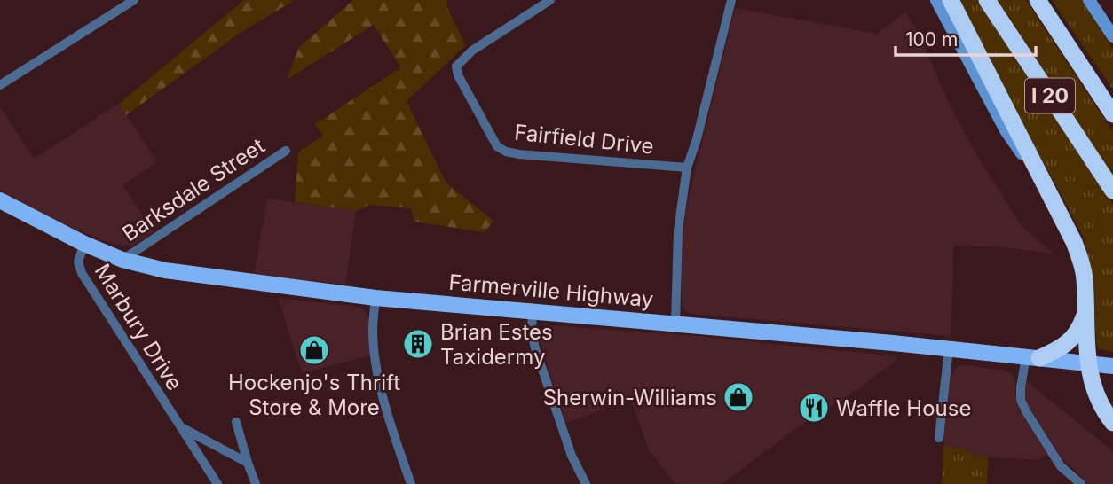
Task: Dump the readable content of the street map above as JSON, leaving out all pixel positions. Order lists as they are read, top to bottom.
{
  "streets": {
    "highway": ["I 20"],
    "main road": ["Farmerville Highway"],
    "street": ["Fairfield Drive", "Barksdale Street", "Marbury Drive"]
  },
  "crossings": [
    ["Barksdale Street", "Farmerville Highway"],
    ["Farmerville Highway", "Marbury Drive"]
  ],
  "places": {
    "building": ["Brian Estes Taxidermy"],
    "shop": ["Hockenjo's Thrift Store & More", "Sherwin-Williams"],
    "restaurant": ["Waffle House"]
  },
  "scale_bar": "100 m"
}
